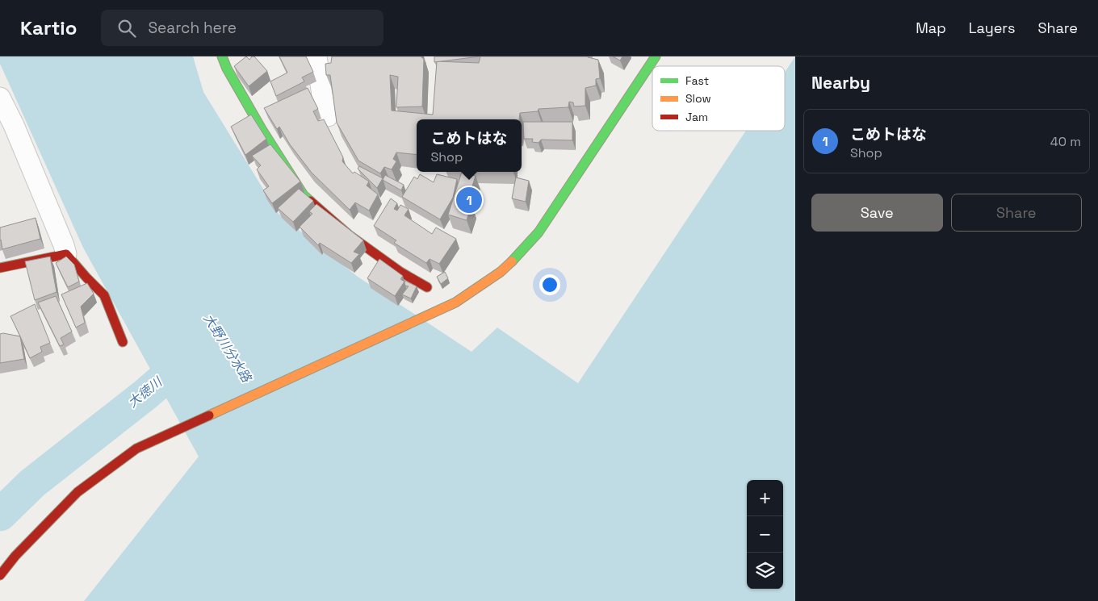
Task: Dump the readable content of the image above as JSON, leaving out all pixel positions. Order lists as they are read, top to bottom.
{
  "water": ["大野川分水路", "大徳川"],
  "legend": ["Fast", "Slow", "Jam"],
  "page": {
    "header": "Kartio",
    "search": "Search here",
    "nav": ["Map", "Layers", "Share"],
    "heading": "Nearby",
    "list": [
      {
        "mark": "1",
        "name": "こめトはな",
        "note": "Shop",
        "value": "40 m"
      }
    ],
    "popup": ["こめトはな", "Shop"],
    "buttons": ["Save", "Share"],
    "pins": "1",
    "map_buttons": ["+", "−"]
  }
}
